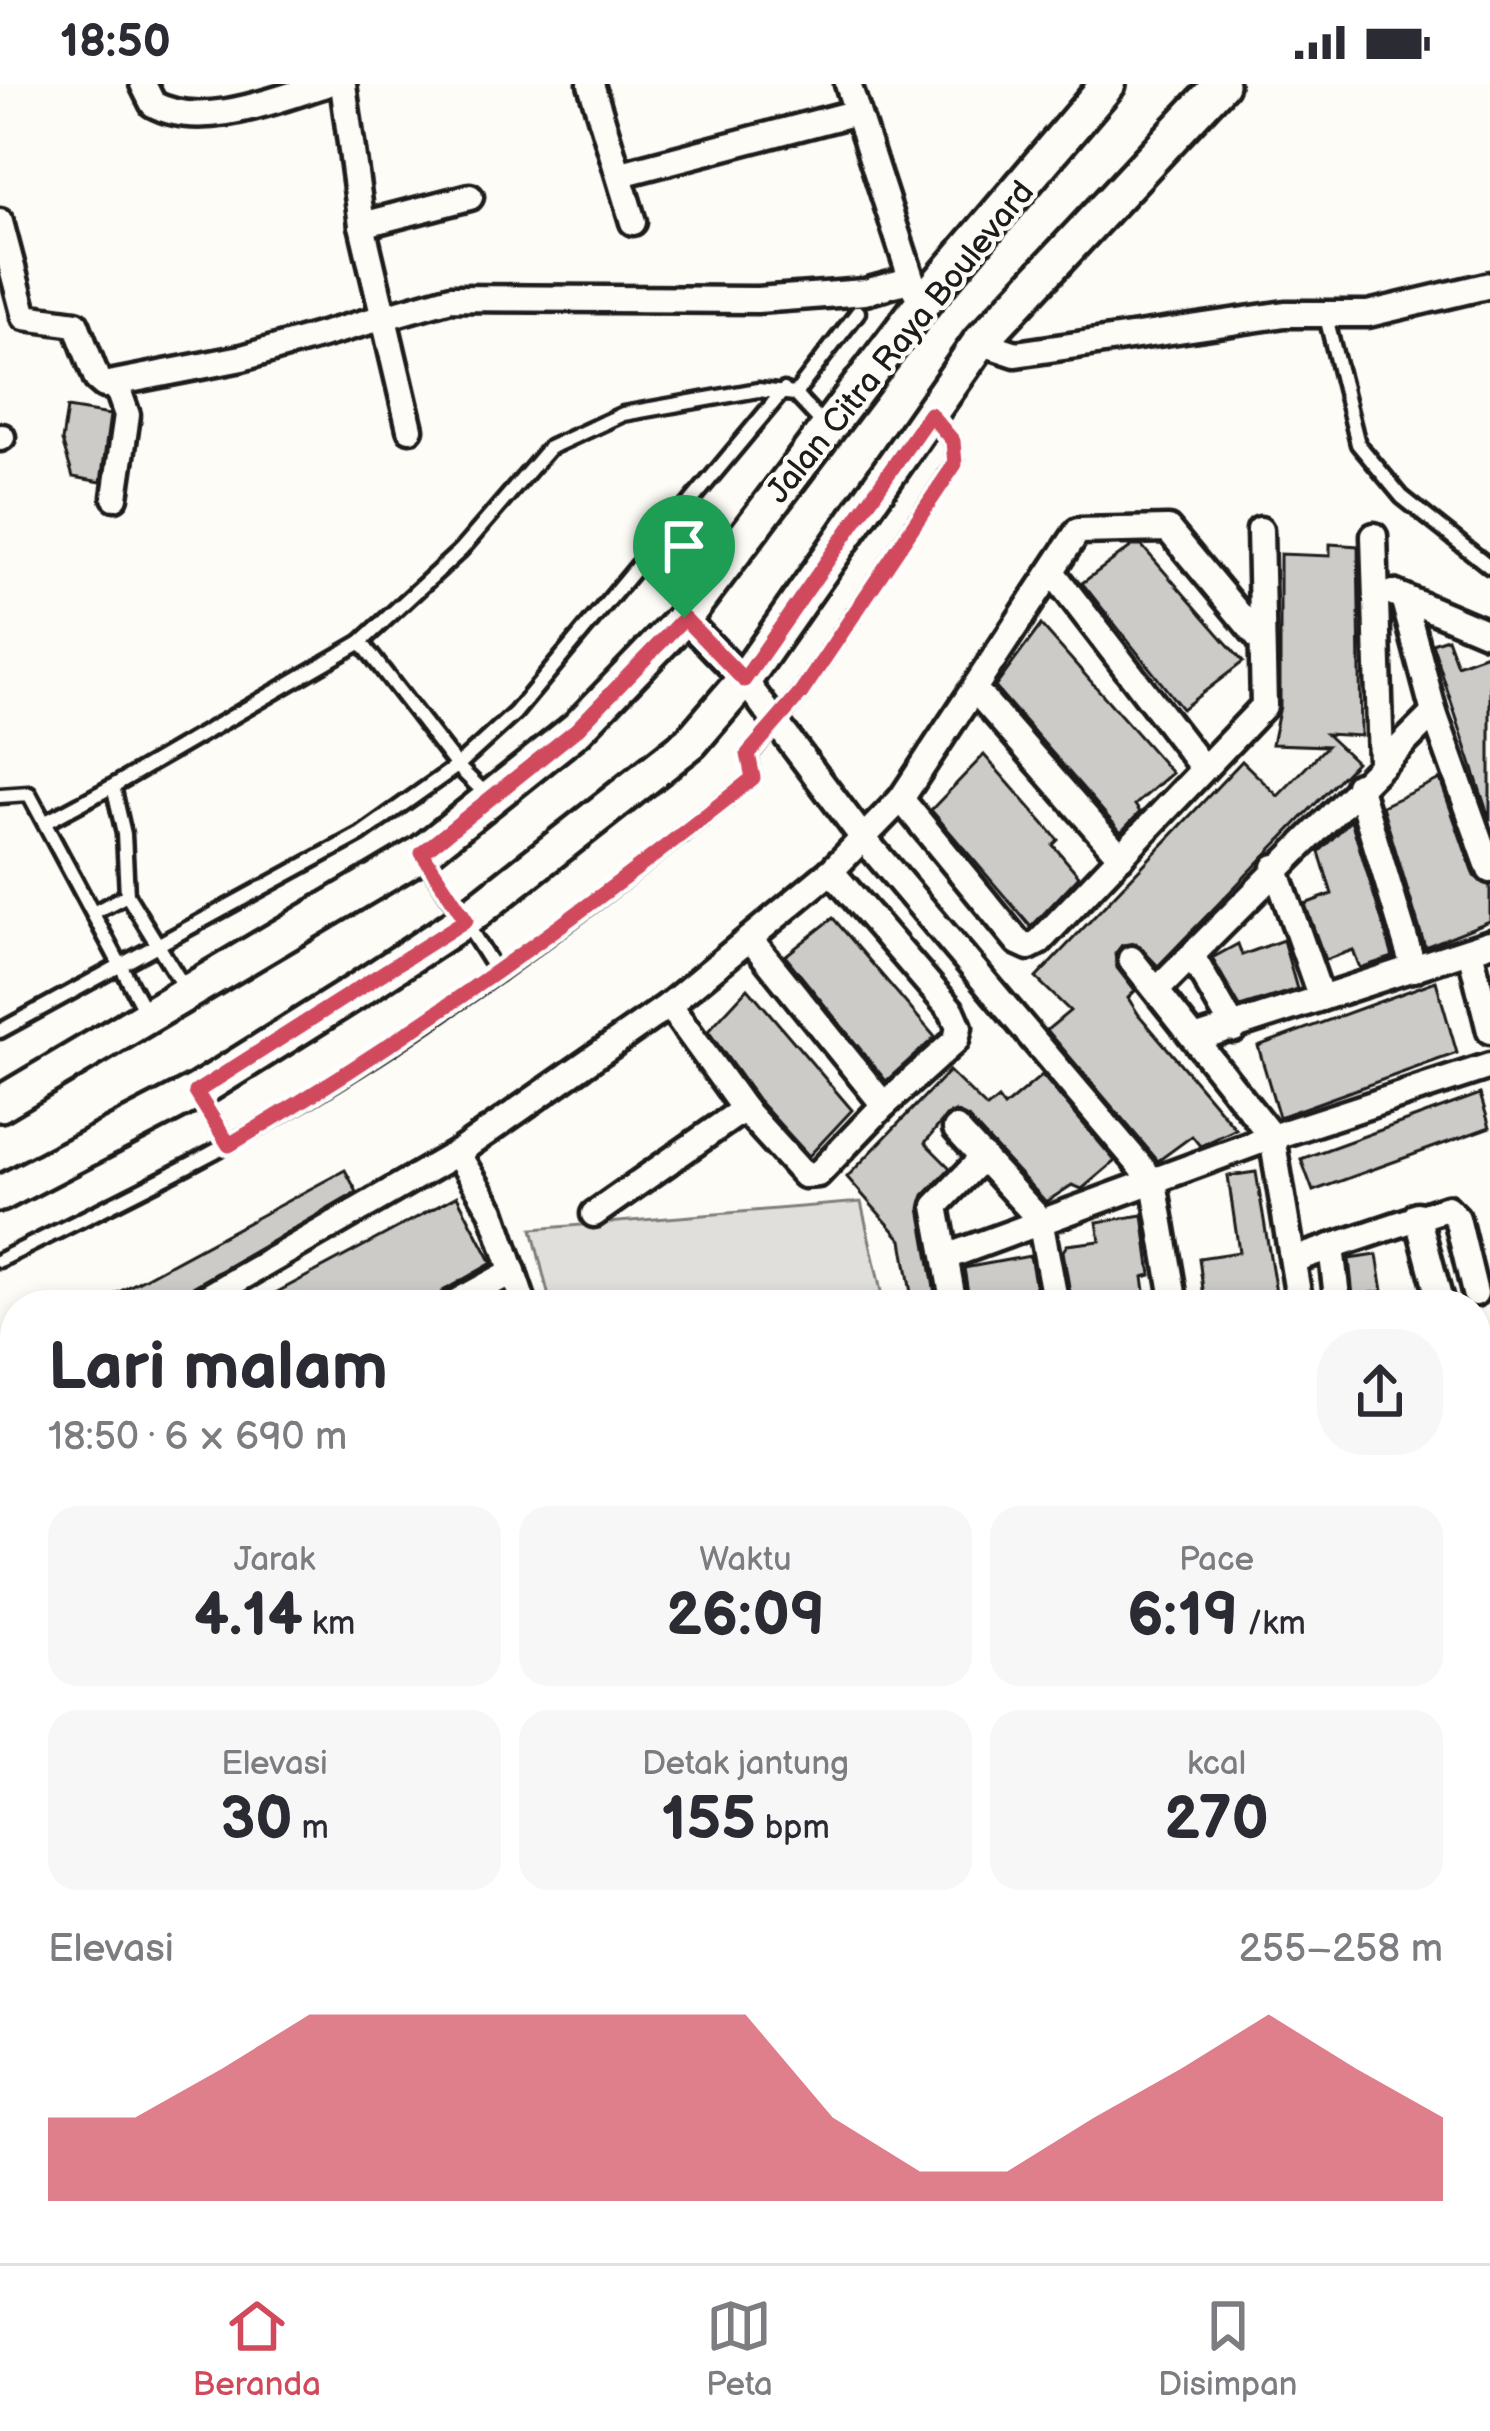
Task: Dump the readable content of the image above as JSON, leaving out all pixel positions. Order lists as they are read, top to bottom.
{
  "streets": {
    "main road": ["Jalan Citra Raya Boulevard"]
  },
  "page": {
    "status": "18:50",
    "heading": ["Lari malam", "18:50 · 6 × 690 m"],
    "stats": [
      ["Jarak", "4.14 km"],
      ["Waktu", "26:09"],
      ["Pace", "6:19 /km"],
      ["Elevasi", "30 m"],
      ["Detak jantung", "155 bpm"],
      ["kcal", "270"]
    ],
    "chart": ["Elevasi", "255–258 m"],
    "tabs": ["Beranda", "Peta", "Disimpan"]
  }
}
